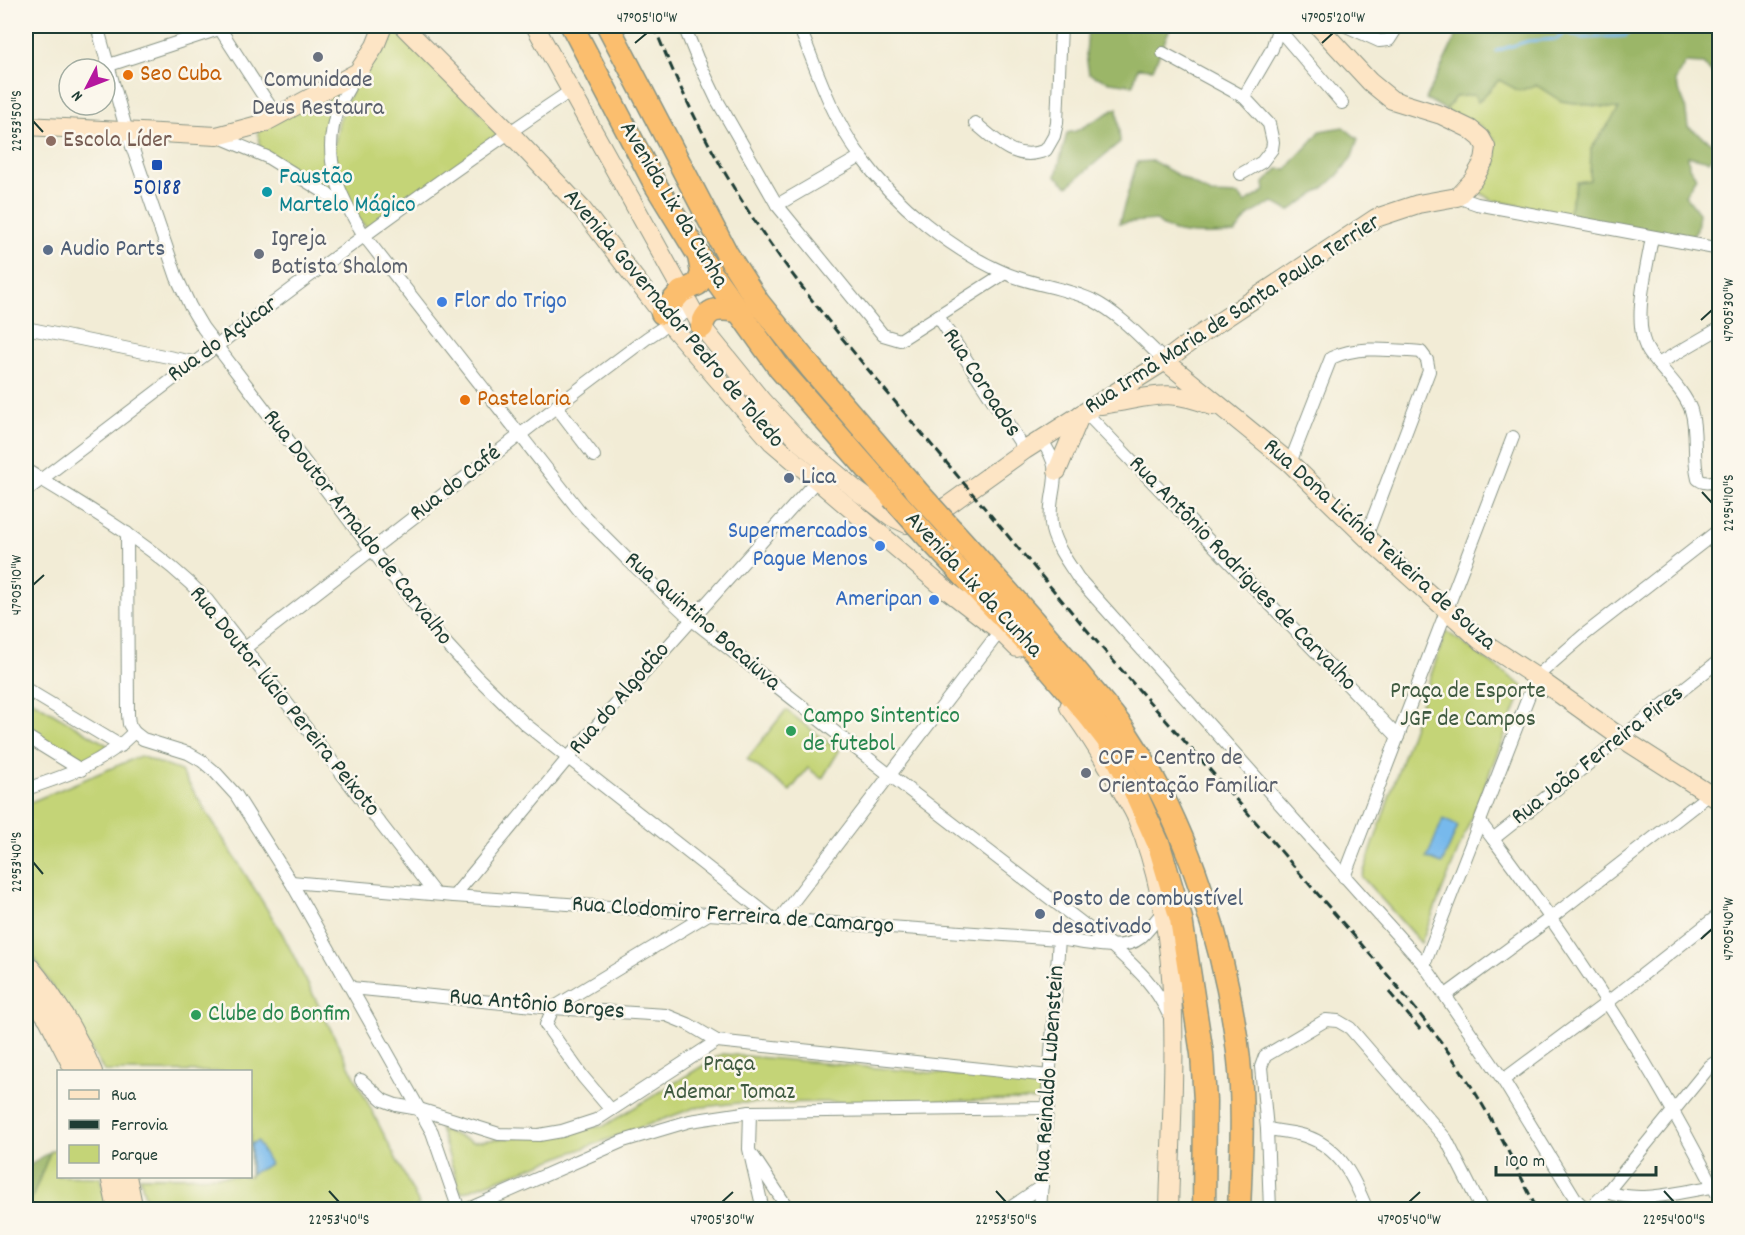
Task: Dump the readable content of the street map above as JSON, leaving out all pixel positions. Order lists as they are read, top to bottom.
{
  "streets": {
    "highway": ["Avenida Lix da Cunha"],
    "main road": ["Rua Irmã Maria de Santa Paula Terrier", "Avenida Governador Pedro de Toledo", "Rua Dona Licínia Teixeira de Souza"],
    "street": [
      "Rua do Açúcar",
      "Rua Coroados",
      "Rua do Café",
      "Rua Doutor Arnaldo de Carvalho",
      "Rua Antônio Rodrigues de Carvalho",
      "Rua Quintino Bocaiuva",
      "Rua do Algodão",
      "Rua Doutor lúcio Pereira Peixoto",
      "Rua João Ferreira Pires",
      "Rua Clodomiro Ferreira de Camargo",
      "Rua Antônio Borges",
      "Rua Reinaldo Lubenstein"
    ]
  },
  "crossings": [
    ["Rua Irmã Maria de Santa Paula Terrier", "Rua Coroados"],
    ["Rua Irmã Maria de Santa Paula Terrier", "Rua Dona Licínia Teixeira de Souza"],
    ["Rua Irmã Maria de Santa Paula Terrier", "Rua Antônio Rodrigues de Carvalho"],
    ["Avenida Governador Pedro de Toledo", "Rua do Açúcar"],
    ["Avenida Governador Pedro de Toledo", "Rua do Café"],
    ["Avenida Governador Pedro de Toledo", "Rua Quintino Bocaiuva"],
    ["Avenida Governador Pedro de Toledo", "Rua do Algodão"],
    ["Avenida Governador Pedro de Toledo", "Rua Clodomiro Ferreira de Camargo"],
    ["Rua do Açúcar", "Rua Doutor Arnaldo de Carvalho"],
    ["Rua do Açúcar", "Rua Quintino Bocaiuva"],
    ["Rua do Açúcar", "Rua Doutor lúcio Pereira Peixoto"],
    ["Rua do Café", "Rua Doutor Arnaldo de Carvalho"],
    ["Rua do Café", "Rua Quintino Bocaiuva"],
    ["Rua do Café", "Rua Doutor lúcio Pereira Peixoto"],
    ["Rua Doutor Arnaldo de Carvalho", "Rua do Algodão"],
    ["Rua Doutor Arnaldo de Carvalho", "Rua Clodomiro Ferreira de Camargo"],
    ["Rua Dona Licínia Teixeira de Souza", "Rua João Ferreira Pires"],
    ["Rua Quintino Bocaiuva", "Rua do Algodão"],
    ["Rua Quintino Bocaiuva", "Rua Clodomiro Ferreira de Camargo"],
    ["Rua do Algodão", "Rua Clodomiro Ferreira de Camargo"],
    ["Rua Doutor lúcio Pereira Peixoto", "Rua Clodomiro Ferreira de Camargo"],
    ["Rua Clodomiro Ferreira de Camargo", "Rua Reinaldo Lubenstein"]
  ],
  "parks": ["Praça de Esporte JGF de Campos", "Praça Ademar Tomaz"],
  "places": {
    "other": [
      "Comunidade Deus Restaura",
      "Seo Cuba",
      "Escola Líder",
      "Faustão Martelo Mágico",
      "Audio Parts",
      "Igreja Batista Shalom",
      "Flor do Trigo",
      "Pastelaria",
      "Lica",
      "Supermercados Pague Menos",
      "Ameripan",
      "Campo Sintentico de futebol",
      "COF - Centro de Orientação Familiar",
      "Posto de combustível desativado",
      "Clube do Bonfim"
    ],
    "transit": ["50188"]
  },
  "legend": ["Rua", "Ferrovia", "Parque"],
  "scale_bar": "100 m",
  "north": "bottom left",
  "coordinates": [
    "47°05'10\"W",
    "47°05'20\"W",
    "22°53'50\"S",
    "47°05'30\"W",
    "22°54'10\"S",
    "22°53'40\"S",
    "47°05'40\"W",
    "22°54'00\"S"
  ]
}
